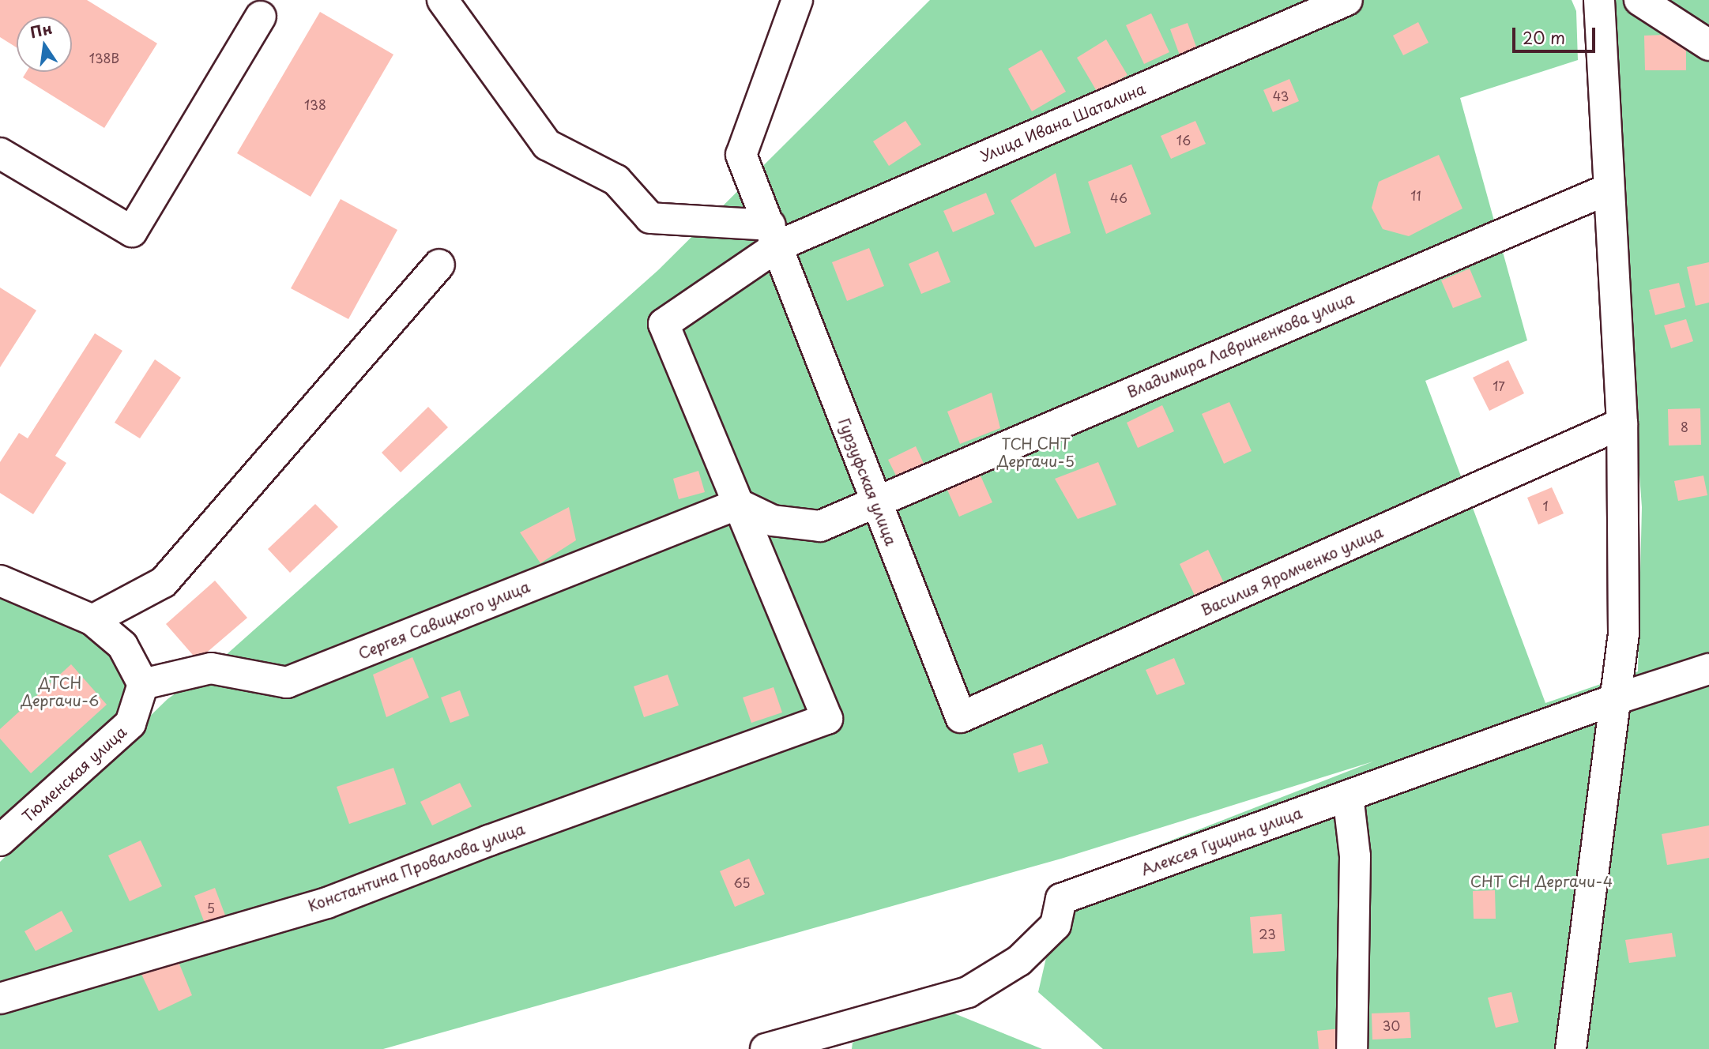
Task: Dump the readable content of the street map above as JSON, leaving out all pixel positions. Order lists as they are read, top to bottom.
{
  "streets": {
    "street": [
      "Улица Ивана Шаталина",
      "Владимира Лавриненкова улица",
      "Гурзуфская улица",
      "Василия Яромченко улица",
      "Сергея Савицкого улица",
      "Тюменская улица",
      "Алексея Гущина улица",
      "Константина Провалова улица"
    ]
  },
  "crossings": [
    ["Улица Ивана Шаталина", "Владимира Лавриненкова улица"],
    ["Улица Ивана Шаталина", "Гурзуфская улица"],
    ["Улица Ивана Шаталина", "Сергея Савицкого улица"],
    ["Улица Ивана Шаталина", "Константина Провалова улица"],
    ["Владимира Лавриненкова улица", "Гурзуфская улица"],
    ["Владимира Лавриненкова улица", "Сергея Савицкого улица"],
    ["Владимира Лавриненкова улица", "Константина Провалова улица"],
    ["Гурзуфская улица", "Василия Яромченко улица"],
    ["Сергея Савицкого улица", "Тюменская улица"],
    ["Сергея Савицкого улица", "Константина Провалова улица"]
  ],
  "parks": ["ТСН СНТ Дергачи-5", "ДТСН Дергачи-6", "СНТ СН Дергачи-4"],
  "house_numbers": [
    "138В",
    "43",
    "138",
    "16",
    "11",
    "46",
    "17",
    "8",
    "1",
    "65",
    "5",
    "23",
    "30"
  ],
  "scale_bar": "20 m",
  "north": "top"
}
